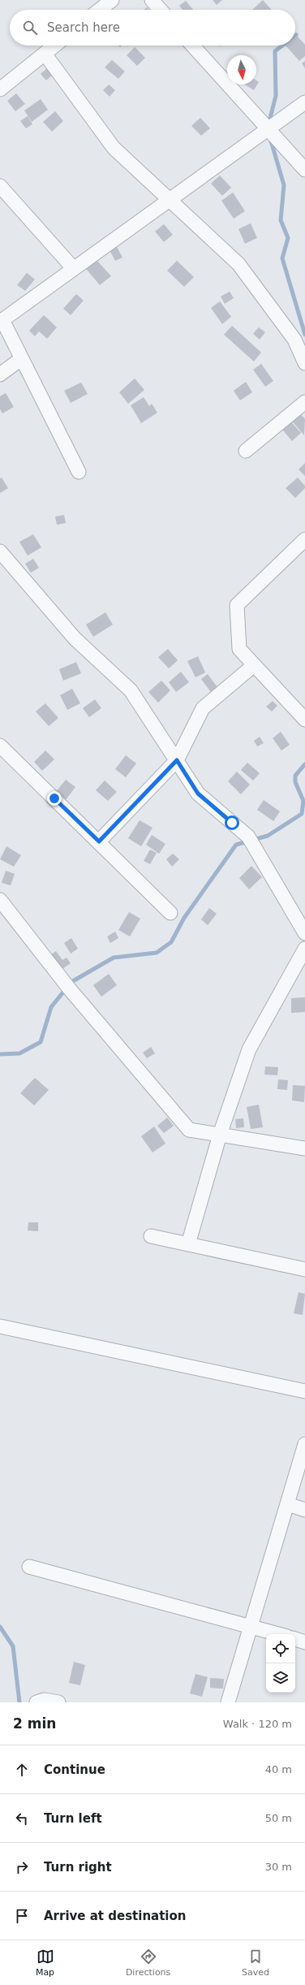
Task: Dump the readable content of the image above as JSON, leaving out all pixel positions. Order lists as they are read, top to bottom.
{
  "north": "bottom",
  "page": {
    "search": "Search here",
    "heading": ["2 min", "Walk · 120 m"],
    "list": [
      ["Continue", "40 m"],
      ["Turn left", "50 m"],
      ["Turn right", "30 m"],
      "Arrive at destination"
    ],
    "nav": ["Map", "Directions", "Saved"]
  }
}
